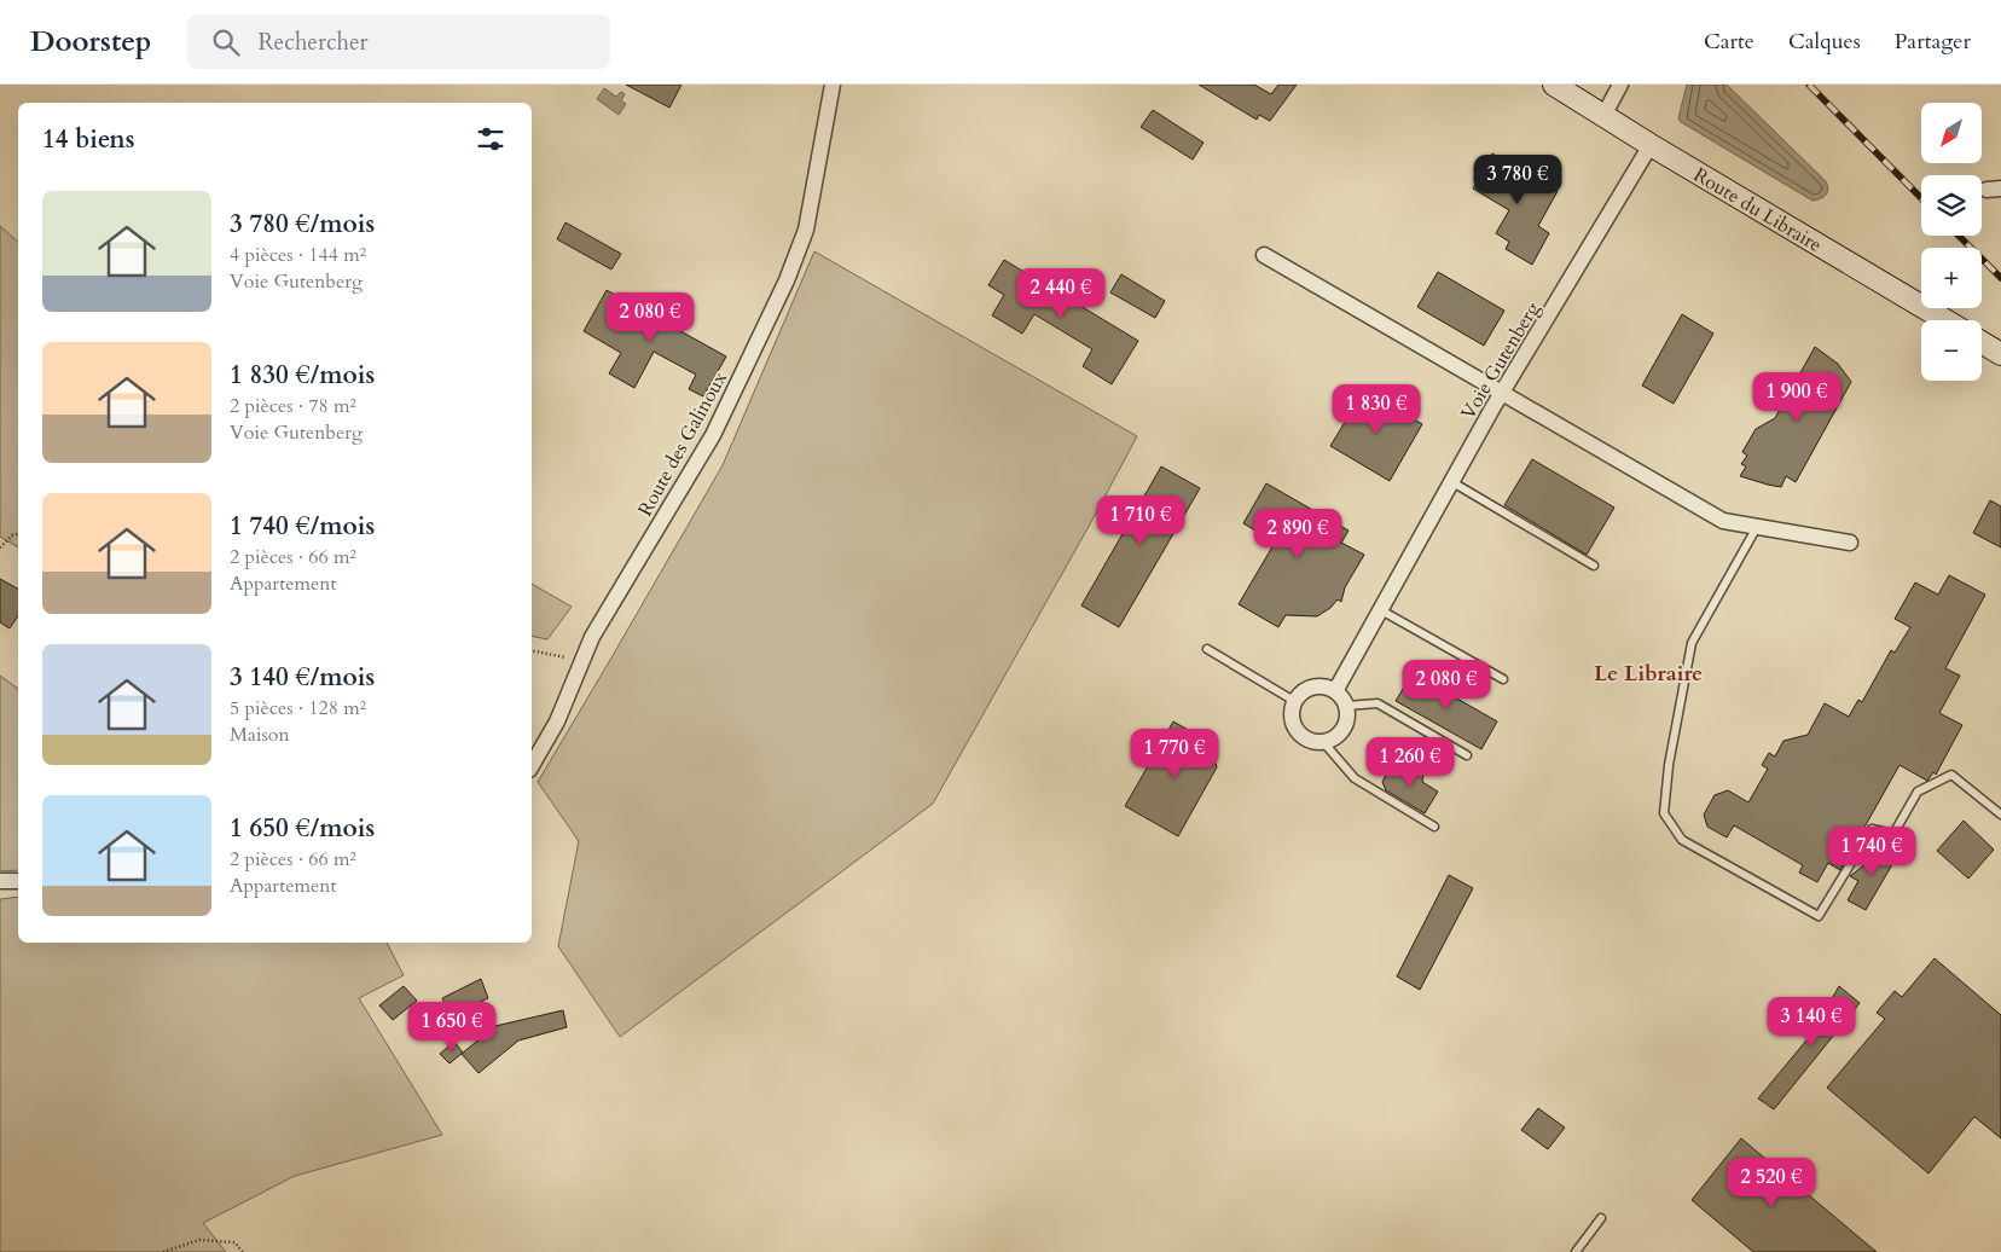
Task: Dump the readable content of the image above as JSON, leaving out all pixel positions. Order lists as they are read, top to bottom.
{
  "streets": {
    "main road": ["Route du Libraire"],
    "street": ["Voie Gutenberg", "Route des Galinoux"]
  },
  "crossings": [
    ["Route du Libraire", "Voie Gutenberg"]
  ],
  "districts": ["Le Libraire"],
  "north": "bottom left",
  "page": {
    "header": "Doorstep",
    "search": "Rechercher",
    "nav": ["Carte", "Calques", "Partager"],
    "map_buttons": ["+", "−"],
    "heading": "14 biens",
    "price": [
      "3 780 €",
      "2 440 €",
      "2 080 €",
      "1 900 €",
      "1 830 €",
      "1 710 €",
      "2 890 €",
      "2 080 €",
      "1 770 €",
      "1 260 €",
      "1 740 €",
      "3 140 €",
      "1 650 €",
      "2 520 €"
    ],
    "list": [
      {
        "name": "3 780 €/mois",
        "note": "4 pièces · 144 m² · Voie Gutenberg"
      },
      {
        "name": "1 830 €/mois",
        "note": "2 pièces · 78 m² · Voie Gutenberg"
      },
      {
        "name": "1 740 €/mois",
        "note": "2 pièces · 66 m² · Appartement"
      },
      {
        "name": "3 140 €/mois",
        "note": "5 pièces · 128 m² · Maison"
      },
      {
        "name": "1 650 €/mois",
        "note": "2 pièces · 66 m² · Appartement"
      }
    ]
  }
}
